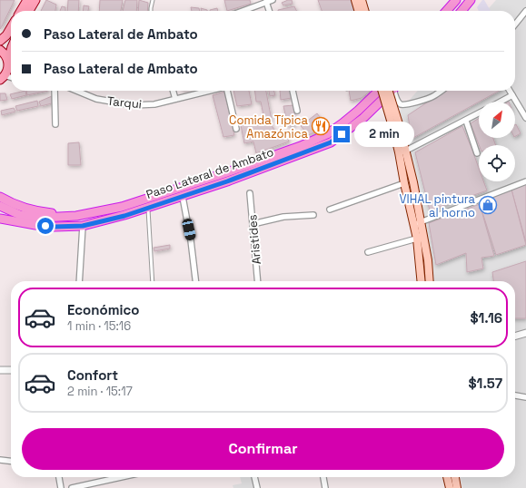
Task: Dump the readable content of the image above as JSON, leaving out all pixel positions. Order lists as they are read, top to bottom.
{
  "streets": {
    "highway": ["Paso Lateral de Ambato"],
    "street": ["Tarqui", "Aristides"]
  },
  "places": {
    "restaurant": ["Comida Típica Amazónica"],
    "shop": ["VIHAL pintura al horno"]
  },
  "north": "top right",
  "page": {
    "banner": ["Paso Lateral de Ambato", "Paso Lateral de Ambato"],
    "bubble": "2 min",
    "list": [
      {
        "name": "Económico",
        "note": "1 min · 15:16",
        "value": "$1.16"
      },
      {
        "name": "Confort",
        "note": "2 min · 15:17",
        "value": "$1.57"
      }
    ],
    "buttons": "Confirmar"
  }
}
